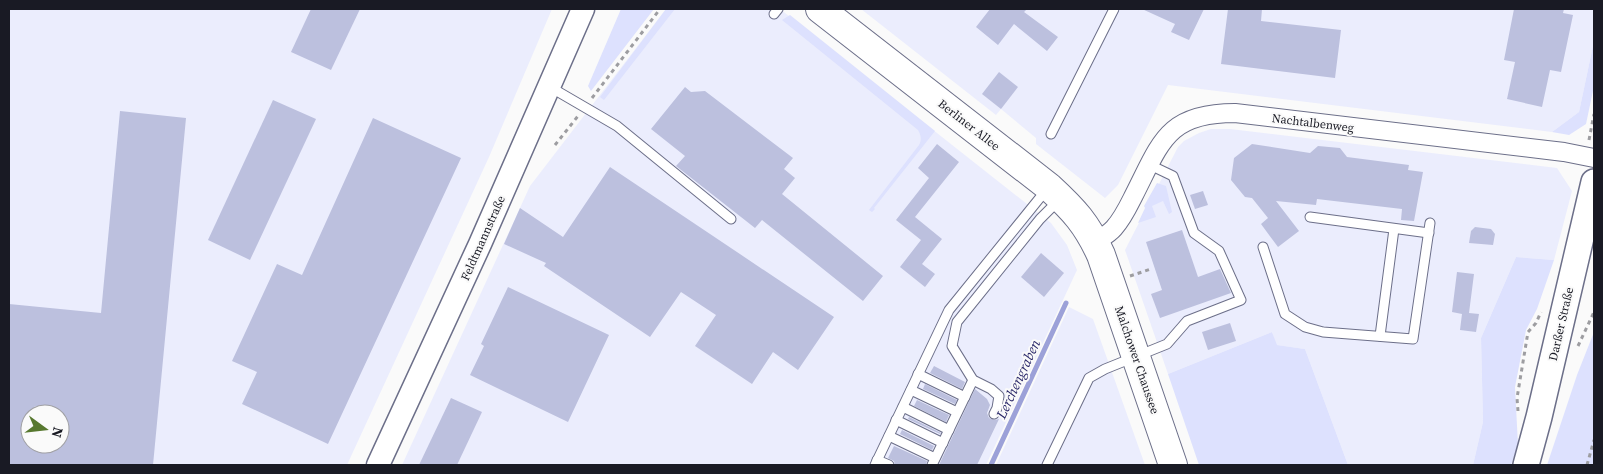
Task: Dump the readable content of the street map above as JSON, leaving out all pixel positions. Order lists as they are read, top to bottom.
{
  "streets": {
    "main road": ["Berliner Allee", "Darßer Straße", "Malchower Chaussee"],
    "street": ["Nachtalbenweg", "Feldtmannstraße"]
  },
  "crossings": [
    ["Nachtalbenweg", "Berliner Allee"],
    ["Nachtalbenweg", "Malchower Chaussee"],
    ["Berliner Allee", "Malchower Chaussee"]
  ],
  "water": ["Lerchengraben"],
  "north": "right"
}
